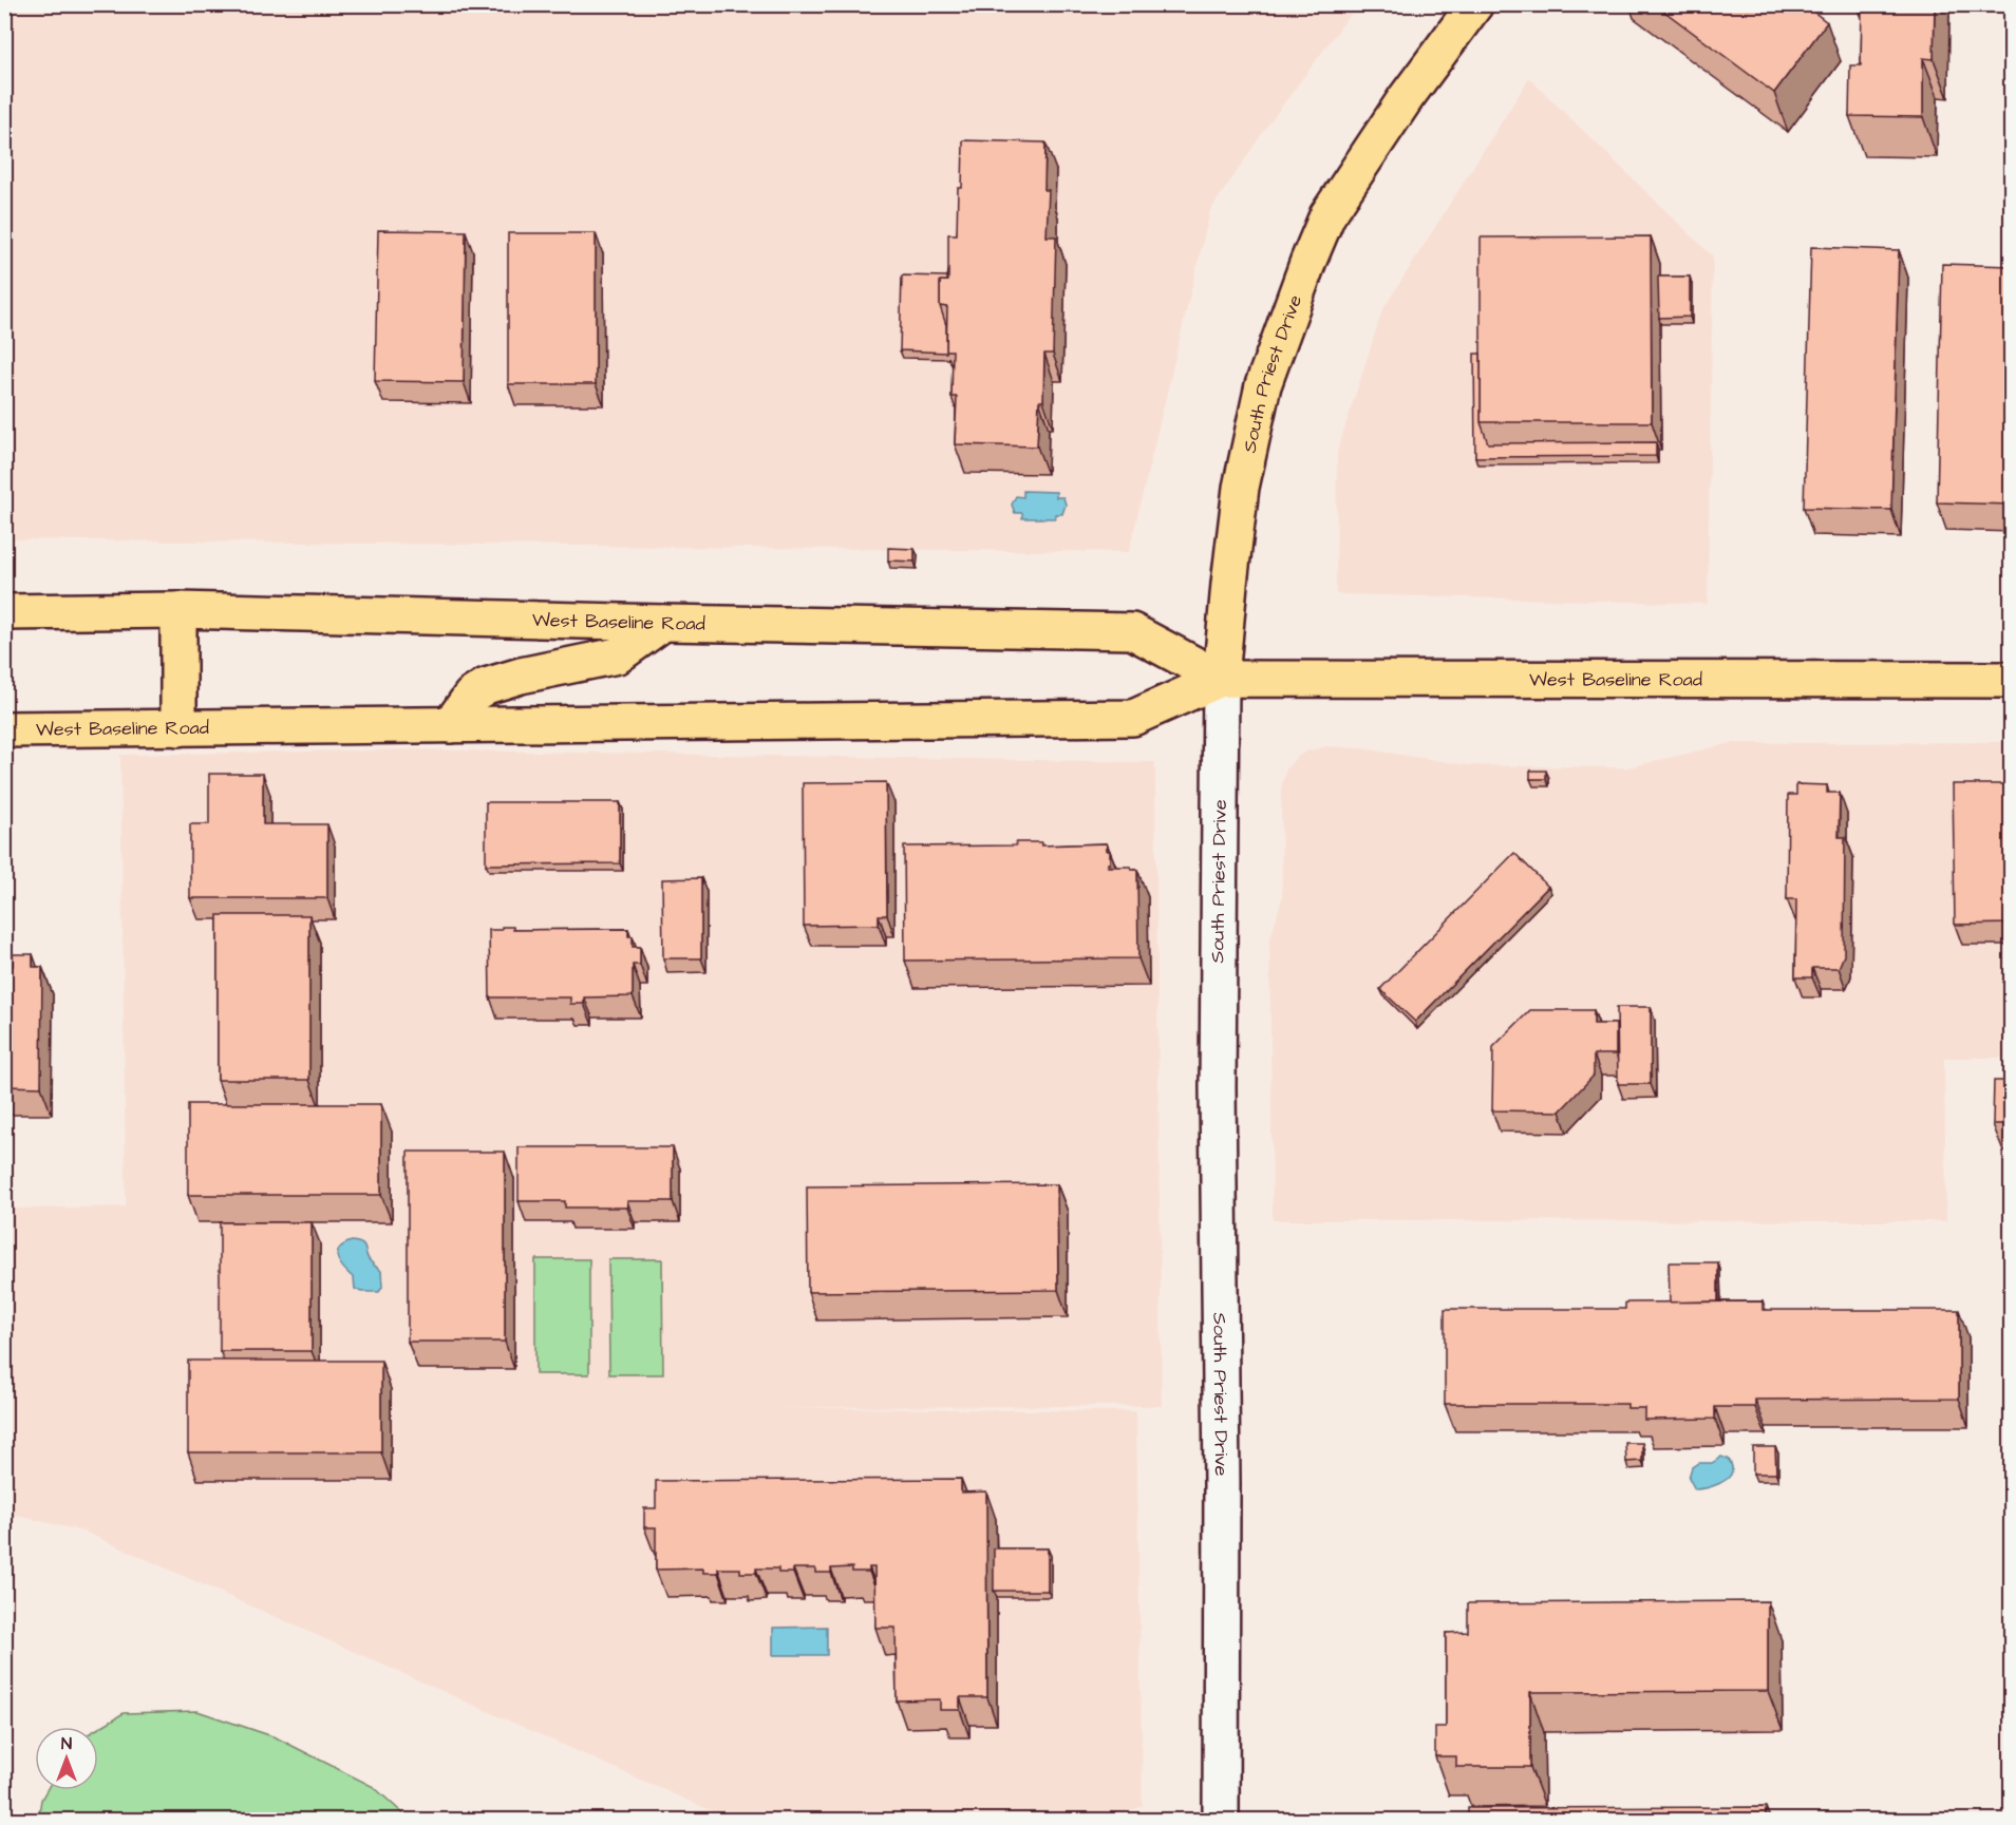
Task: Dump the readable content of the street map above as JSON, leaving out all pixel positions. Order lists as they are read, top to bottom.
{
  "streets": {
    "main road": ["South Priest Drive", "West Baseline Road"]
  },
  "crossings": [
    ["South Priest Drive", "West Baseline Road"]
  ],
  "north": "top"
}
